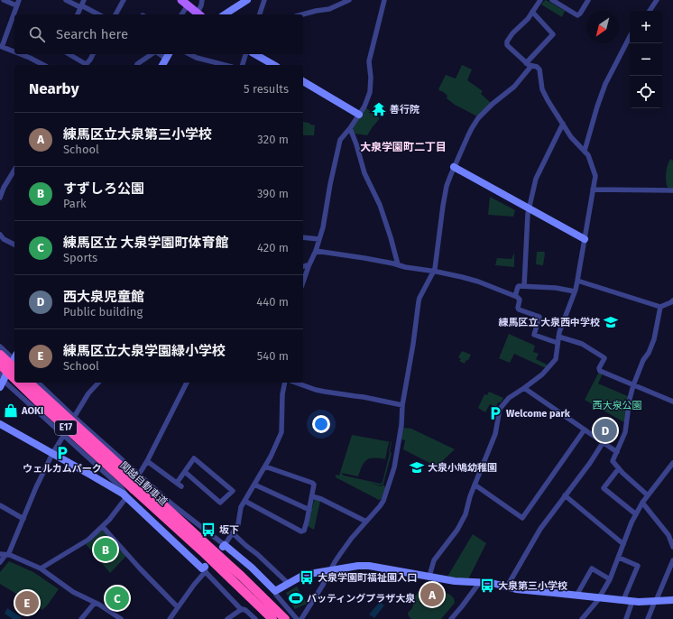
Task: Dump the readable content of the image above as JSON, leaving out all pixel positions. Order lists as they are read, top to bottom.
{
  "streets": {
    "highway": ["E17", "関越自動車道"]
  },
  "districts": ["大泉学園町二丁目"],
  "parks": ["西大泉公園"],
  "places": {
    "temple": ["善行院"],
    "school or university": ["練馬区立 大泉西中学校", "大泉小鳩幼稚園"],
    "shop": ["AOKI"],
    "parking": ["Welcome park", "ウェルカムパーク"],
    "bus stop": ["坂下", "大泉学園町福祉園入口", "大泉第三小学校"],
    "sports": ["バッティングプラザ大泉"]
  },
  "north": "bottom left",
  "page": {
    "map_buttons": ["+", "−"],
    "search": "Search here",
    "heading": ["Nearby", "5 results"],
    "list": [
      {
        "mark": "A",
        "name": "練馬区立大泉第三小学校",
        "note": "School",
        "value": "320 m"
      },
      {
        "mark": "B",
        "name": "すずしろ公園",
        "note": "Park",
        "value": "390 m"
      },
      {
        "mark": "C",
        "name": "練馬区立 大泉学園町体育館",
        "note": "Sports",
        "value": "420 m"
      },
      {
        "mark": "D",
        "name": "西大泉児童館",
        "note": "Public building",
        "value": "440 m"
      },
      {
        "mark": "E",
        "name": "練馬区立大泉学園緑小学校",
        "note": "School",
        "value": "540 m"
      }
    ],
    "pins": [
      "D",
      "B",
      "A",
      "C",
      "E"
    ]
  }
}
